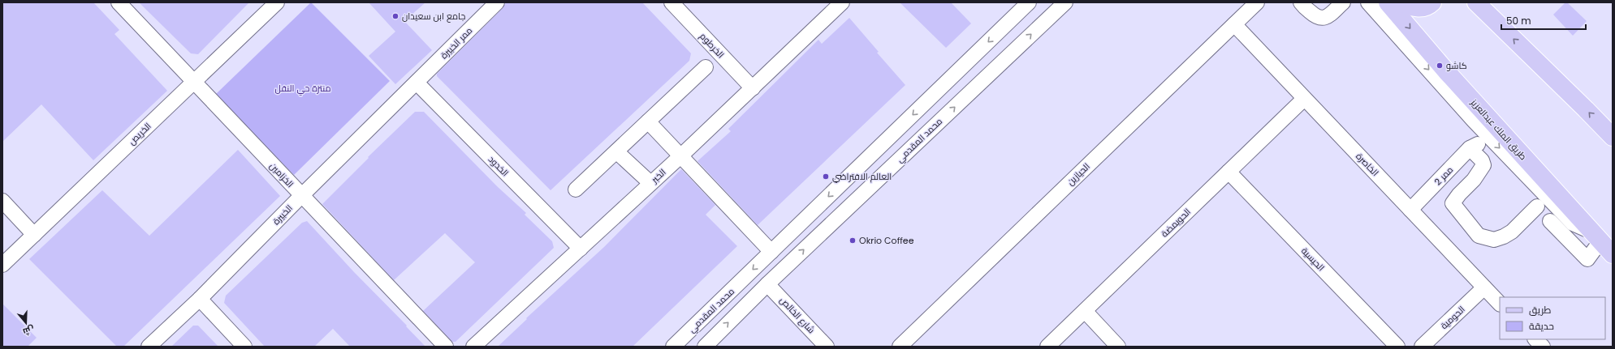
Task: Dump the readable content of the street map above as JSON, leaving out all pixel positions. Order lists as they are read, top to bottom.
{
  "streets": {
    "main road": ["طريق الملك عبدالعزيز"],
    "street": [
      "ممر الخبيرة",
      "الخرطوم",
      "الخريص",
      "محمد المقدمي",
      "الخاصرة",
      "الخدود",
      "الحيازين",
      "الخزامين",
      "الخبر",
      "ممر 2",
      "الخبيرة",
      "الحويمضة",
      "الحيسية",
      "شارع الخالص",
      "الحومية"
    ]
  },
  "crossings": [
    ["ممر الخبيرة", "الخدود"],
    ["ممر الخبيرة", "الخبيرة"],
    ["الخرطوم", "الخبر"],
    ["الخريص", "الخزامين"],
    ["محمد المقدمي", "شارع الخالص"],
    ["الخاصرة", "الحيازين"],
    ["الخاصرة", "ممر 2"],
    ["الخاصرة", "الحويمضة"],
    ["الخاصرة", "الحومية"],
    ["الخدود", "الخبر"],
    ["الخدود", "الخبيرة"],
    ["الخزامين", "الخبيرة"],
    ["الحويمضة", "الحيسية"]
  ],
  "parks": ["منتزة حي النفل"],
  "places": [
    "جامع ابن سعيدان",
    "كاشو",
    "العالم الافتراضي",
    "Okrio Coffee"
  ],
  "legend": ["طريق", "حديقة"],
  "scale_bar": "50 m",
  "north": "bottom"
}
